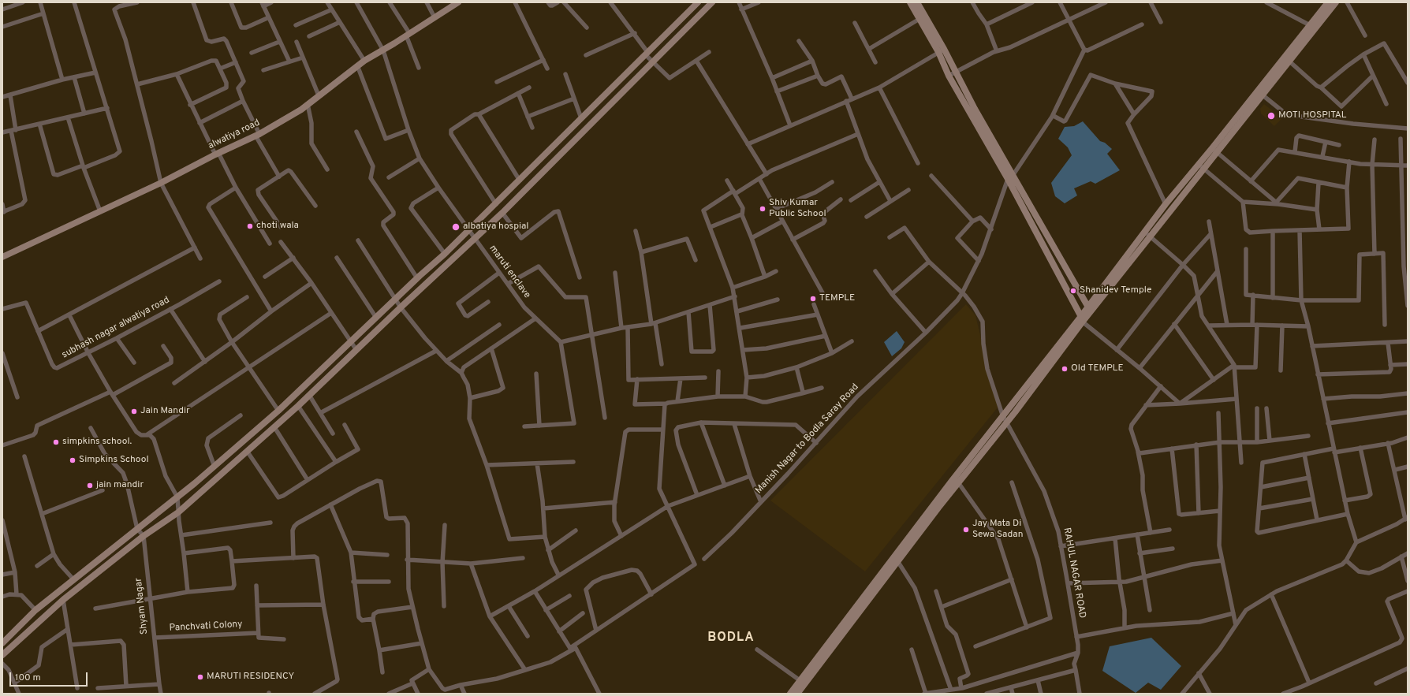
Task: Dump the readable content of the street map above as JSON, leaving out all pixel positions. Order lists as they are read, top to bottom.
{
  "streets": {
    "main road": ["alwatiya road"],
    "street": [
      "maruti enclave",
      "subhash nagar alwatiya road",
      "Manish Nagar to Bodla Saray Road",
      "RAHUL NAGAR ROAD",
      "Shyam Nagar",
      "Panchvati Colony"
    ]
  },
  "crossings": [
    ["alwatiya road", "maruti enclave"],
    ["Manish Nagar to Bodla Saray Road", "RAHUL NAGAR ROAD"],
    ["Shyam Nagar", "Panchvati Colony"]
  ],
  "districts": ["BODLA"],
  "places": [
    "MOTI HOSPITAL",
    "Shiv Kumar Public School",
    "choti wala",
    "albatiya hospial",
    "Shanidev Temple",
    "TEMPLE",
    "Old TEMPLE",
    "Jain Mandir",
    "simpkins school.",
    "Simpkins School",
    "jain mandir",
    "Jay Mata Di Sewa Sadan",
    "MARUTI RESIDENCY"
  ],
  "scale_bar": "100 m"
}
